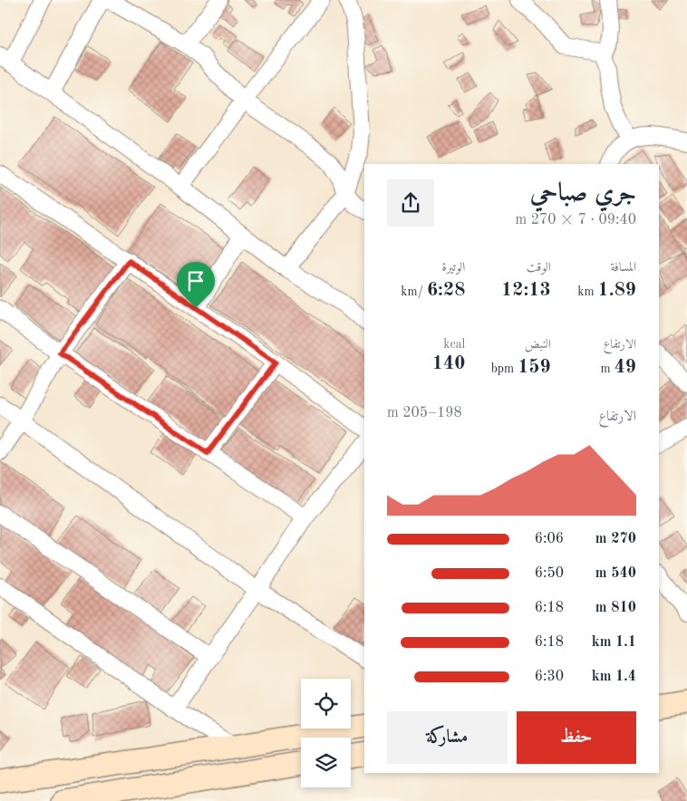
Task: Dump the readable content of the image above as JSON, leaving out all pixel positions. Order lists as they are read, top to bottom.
{
  "page": {
    "heading": ["جري صباحي", "09:40 · 7 × 270 m"],
    "stats": [
      ["المسافة", "1.89 km"],
      ["الوقت", "12:13"],
      ["الوتيرة", "6:28 /km"],
      ["الارتفاع", "49 m"],
      ["النبض", "159 bpm"],
      ["kcal", "140"]
    ],
    "chart": ["الارتفاع", "198–205 m"],
    "list": [
      {
        "name": "270 m",
        "note": "6:06"
      },
      {
        "name": "540 m",
        "note": "6:50"
      },
      {
        "name": "810 m",
        "note": "6:18"
      },
      {
        "name": "1.1 km",
        "note": "6:18"
      },
      {
        "name": "1.4 km",
        "note": "6:30"
      }
    ],
    "buttons": ["حفظ", "مشاركة"]
  }
}
